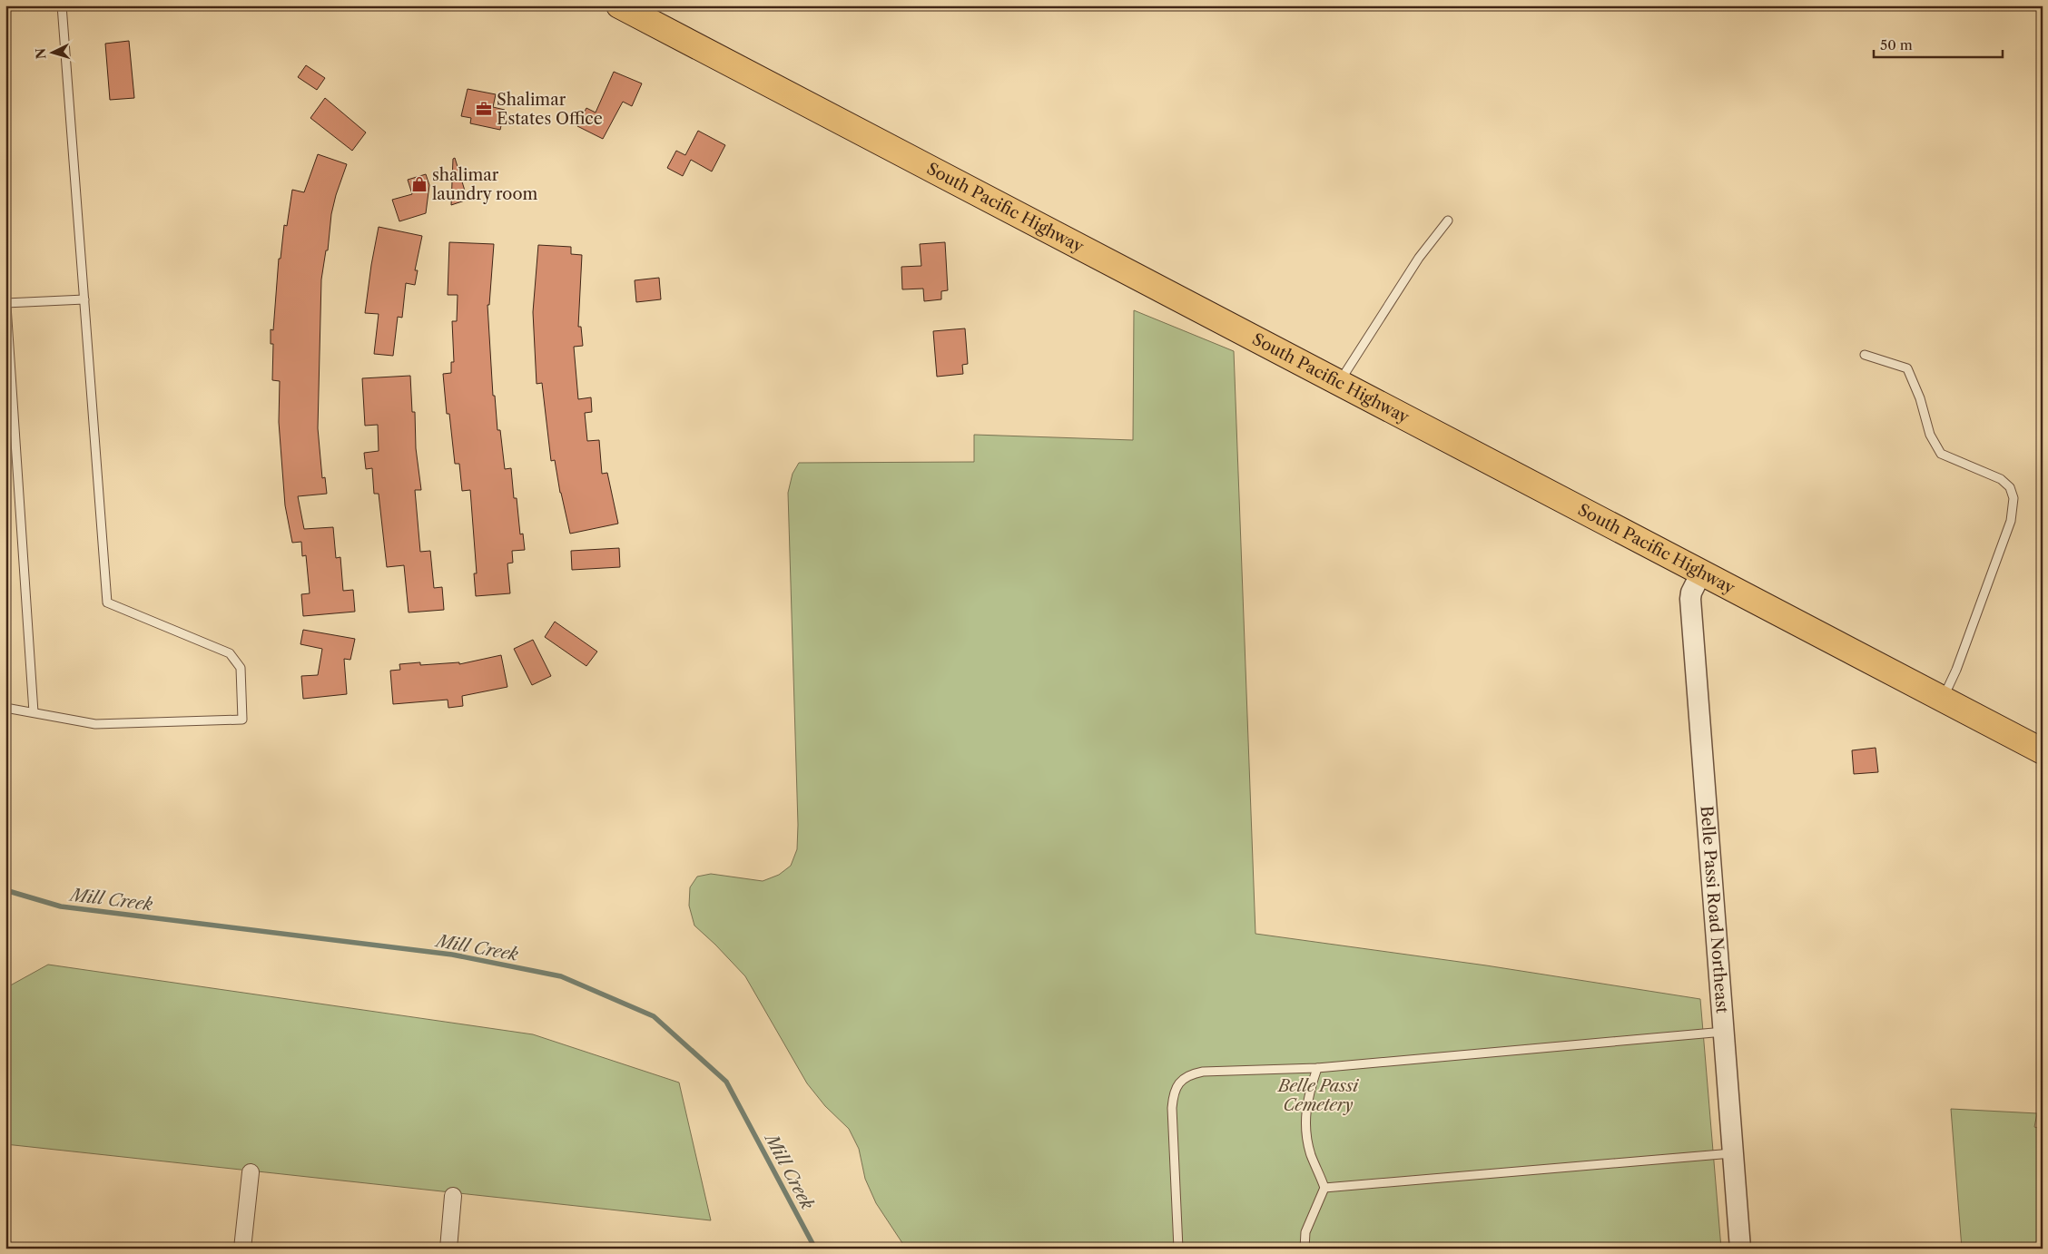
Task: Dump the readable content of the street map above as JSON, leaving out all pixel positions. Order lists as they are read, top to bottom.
{
  "streets": {
    "main road": ["South Pacific Highway"],
    "street": ["Belle Passi Road Northeast"]
  },
  "crossings": [
    ["South Pacific Highway", "Belle Passi Road Northeast"]
  ],
  "water": ["Mill Creek"],
  "parks": ["Belle Passi Cemetery"],
  "places": {
    "office": ["Shalimar Estates Office"],
    "shop": ["shalimar laundry room"]
  },
  "scale_bar": "50 m",
  "north": "left"
}
